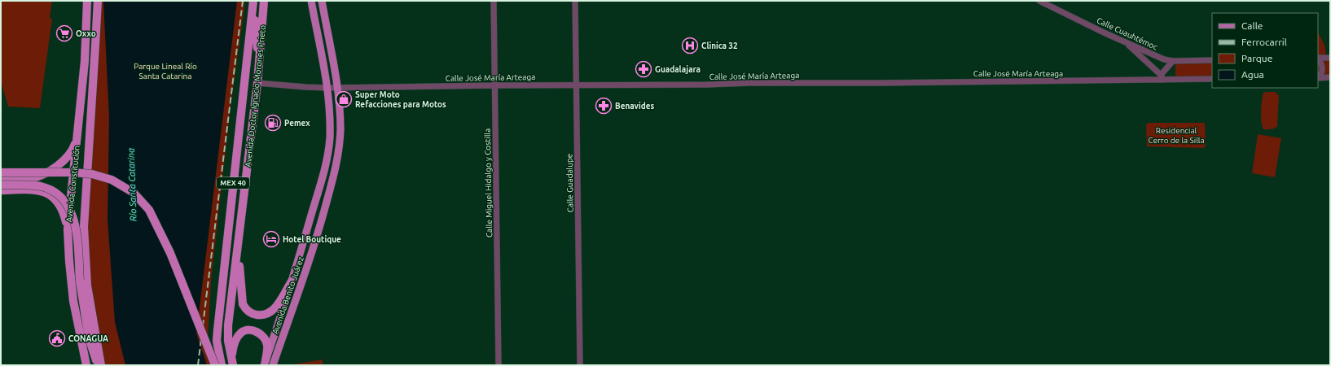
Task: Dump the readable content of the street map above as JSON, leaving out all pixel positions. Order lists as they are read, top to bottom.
{
  "streets": {
    "highway": ["Avenida Doctor Ignacio Morones Prieto", "MEX 40", "Avenida Constitución"],
    "main road": ["Avenida Benito Juárez"],
    "street": [
      "Calle Cuauhtémoc",
      "Calle José María Arteaga",
      "Calle Miguel Hidalgo y Costilla",
      "Calle Guadalupe"
    ]
  },
  "crossings": [
    ["Calle José María Arteaga", "Avenida Doctor Ignacio Morones Prieto"],
    ["Calle José María Arteaga", "Calle Miguel Hidalgo y Costilla"],
    ["Calle José María Arteaga", "Calle Guadalupe"],
    ["Calle José María Arteaga", "Avenida Benito Juárez"]
  ],
  "water": ["Río Santa Catarina"],
  "parks": ["Parque Lineal Río Santa Catarina", "Residencial Cerro de la Silla"],
  "places": {
    "supermarket": ["Oxxo"],
    "hospital": ["Clinica 32"],
    "pharmacy": ["Guadalajara", "Benavides"],
    "shop": ["Super Moto Refacciones para Motos"],
    "fuel station": ["Pemex"],
    "hotel": ["Hotel Boutique"],
    "public building": ["CONAGUA"]
  },
  "legend": [
    "Calle",
    "Ferrocarril",
    "Parque",
    "Agua"
  ]
}
